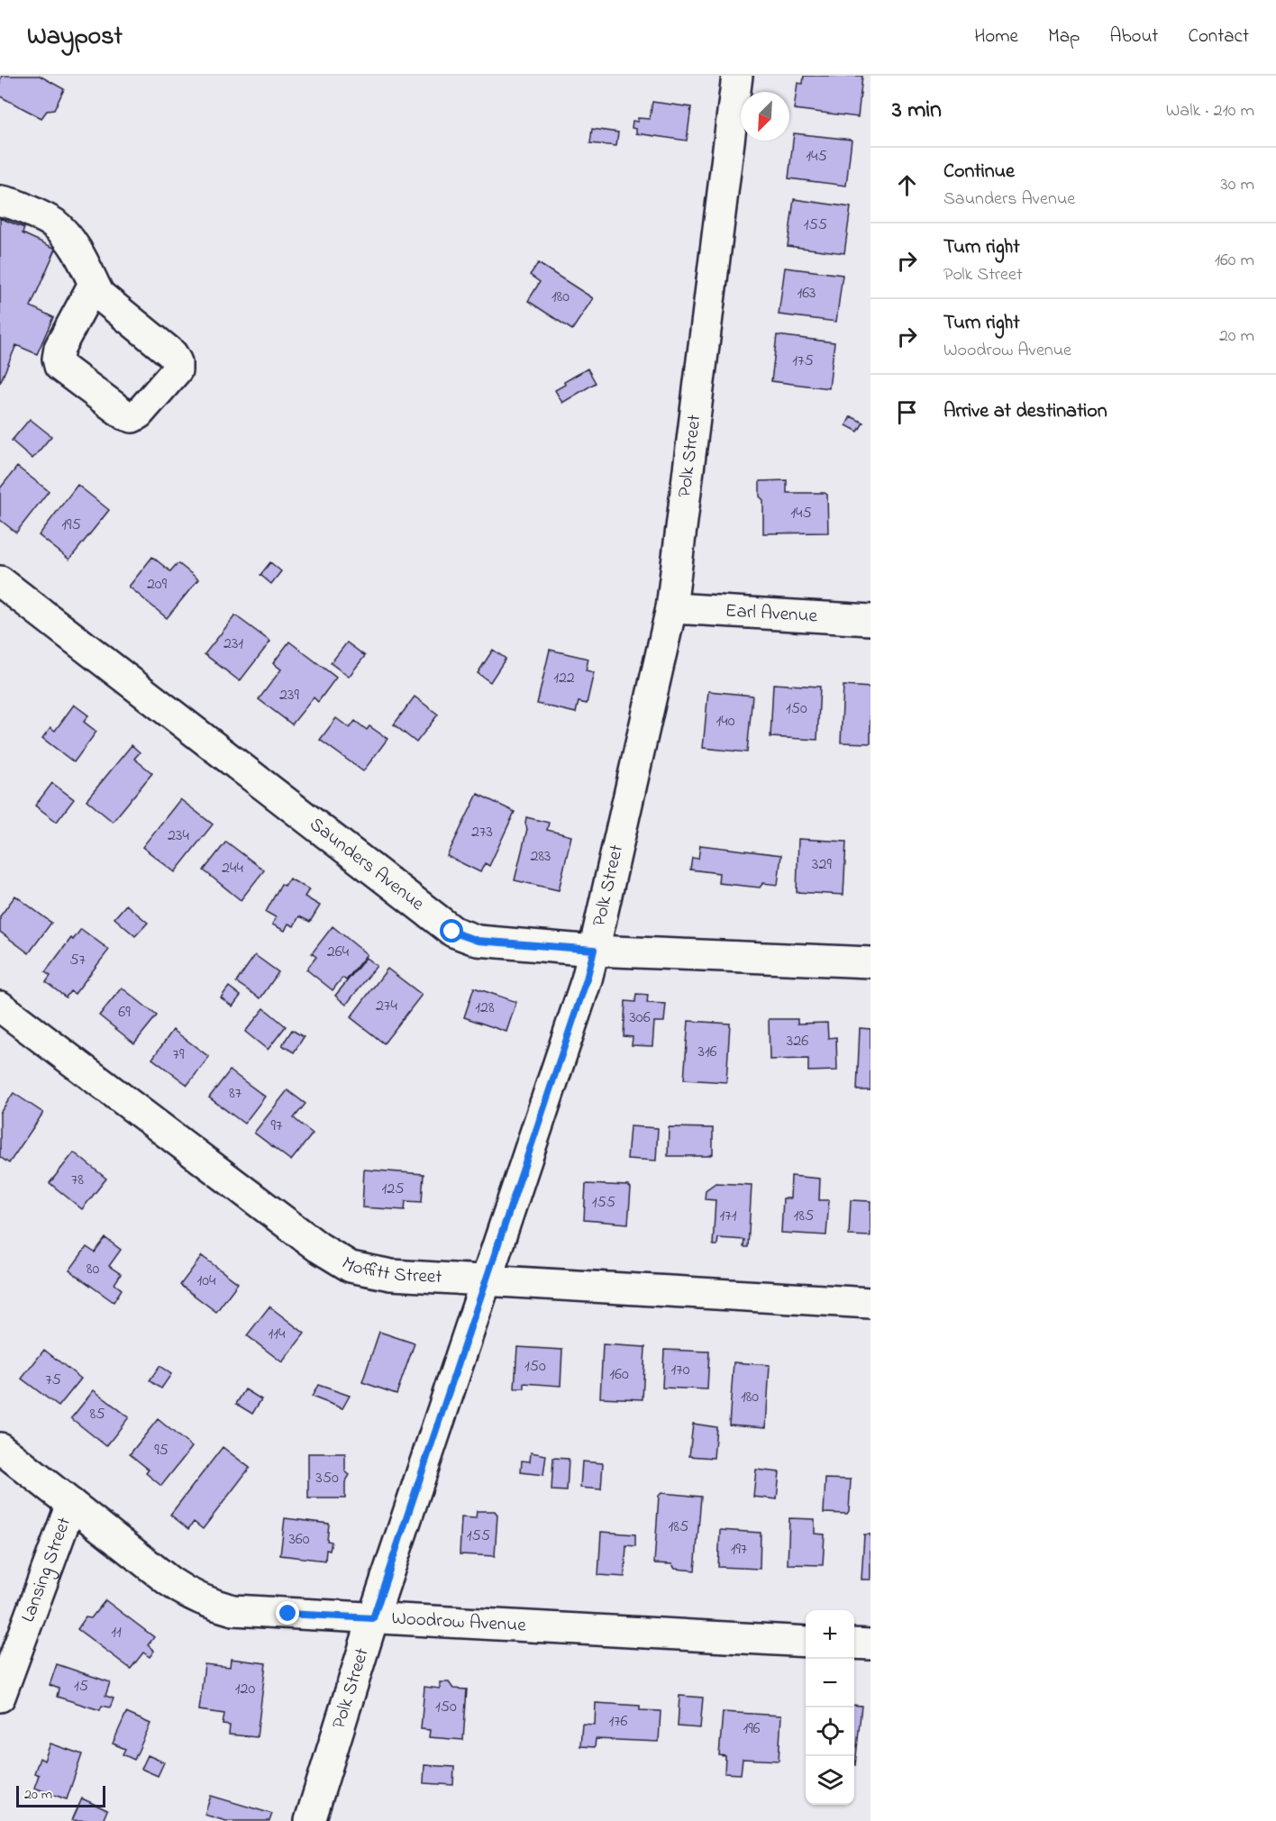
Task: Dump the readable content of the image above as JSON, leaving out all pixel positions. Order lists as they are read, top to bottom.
{
  "streets": {
    "street": [
      "Polk Street",
      "Earl Avenue",
      "Saunders Avenue",
      "Moffitt Street",
      "Lansing Street",
      "Woodrow Avenue"
    ]
  },
  "crossings": [
    ["Polk Street", "Earl Avenue"],
    ["Polk Street", "Saunders Avenue"],
    ["Polk Street", "Moffitt Street"],
    ["Polk Street", "Woodrow Avenue"],
    ["Lansing Street", "Woodrow Avenue"]
  ],
  "house_numbers": [
    "145",
    "155",
    "163",
    "180",
    "175",
    "145",
    "195",
    "209",
    "231",
    "122",
    "239",
    "150",
    "140",
    "273",
    "234",
    "283",
    "329",
    "244",
    "264",
    "57",
    "274",
    "128",
    "69",
    "306",
    "326",
    "316",
    "79",
    "87",
    "97",
    "78",
    "125",
    "155",
    "171",
    "185",
    "80",
    "104",
    "114",
    "150",
    "170",
    "160",
    "75",
    "180",
    "85",
    "95",
    "350",
    "185",
    "155",
    "360",
    "197",
    "11",
    "15",
    "120",
    "150",
    "176",
    "196"
  ],
  "scale_bar": "20 m",
  "north": "bottom left",
  "page": {
    "header": "Waypost",
    "nav": [
      "Home",
      "Map",
      "About",
      "Contact"
    ],
    "heading": ["3 min", "Walk · 210 m"],
    "list": [
      ["Continue", "Saunders Avenue", "30 m"],
      ["Turn right", "Polk Street", "160 m"],
      ["Turn right", "Woodrow Avenue", "20 m"],
      "Arrive at destination"
    ],
    "map_buttons": ["+", "−"],
    "scale": "20 m"
  }
}
